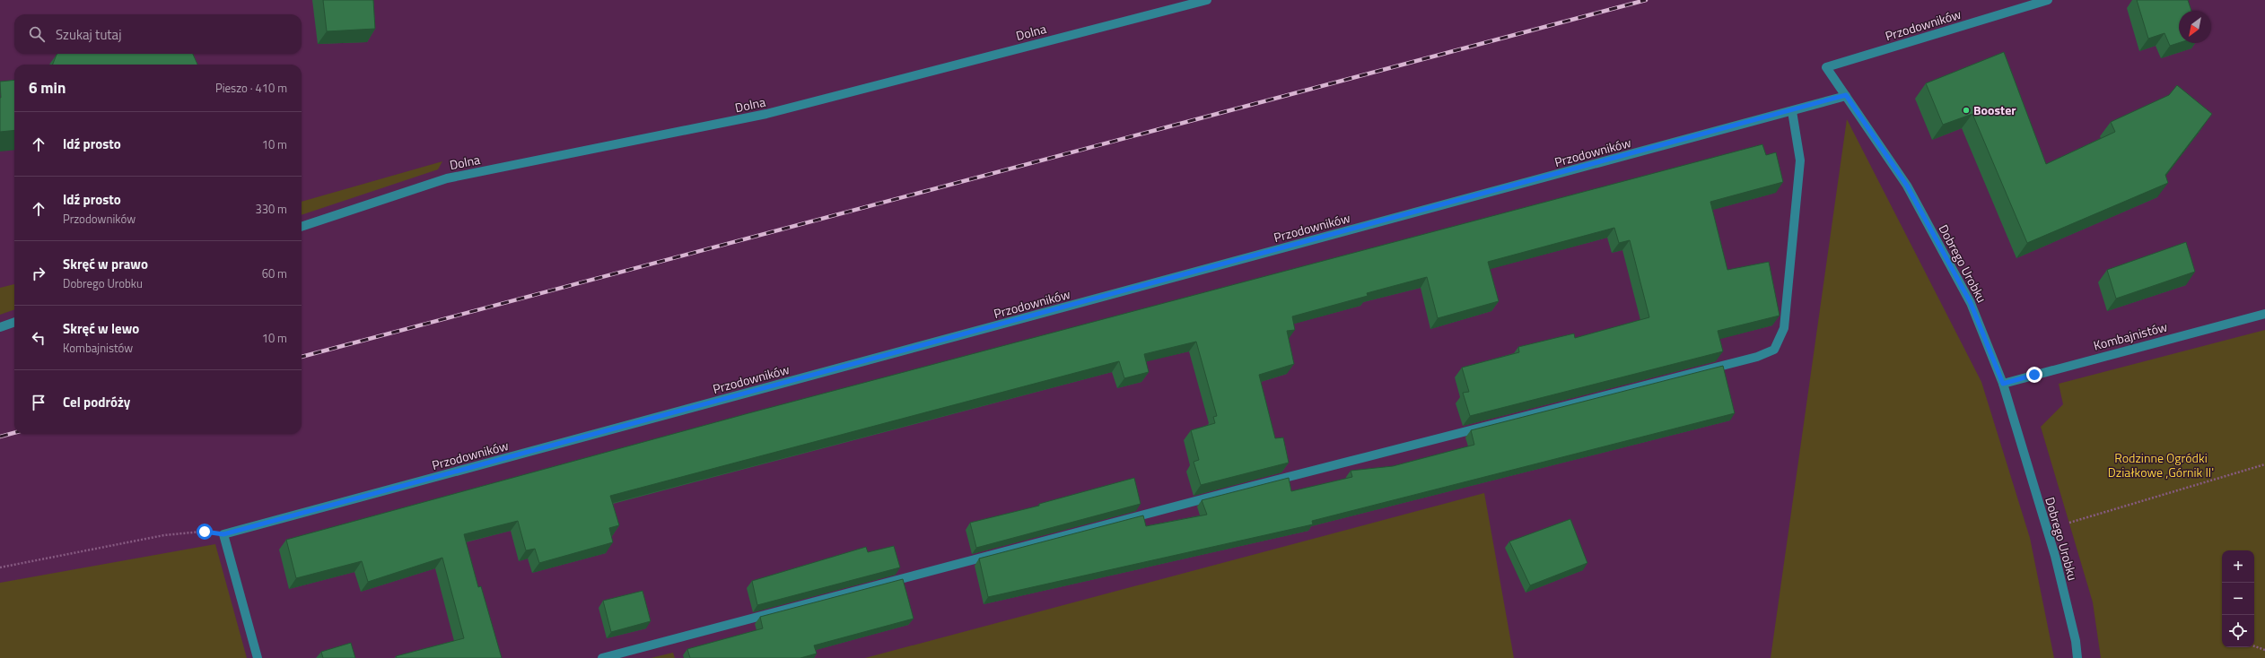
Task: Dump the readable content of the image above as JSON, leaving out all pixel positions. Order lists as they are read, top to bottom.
{
  "streets": {
    "street": [
      "Przodowników",
      "Dolna",
      "Dobrego Urobku",
      "Kombajnistów"
    ]
  },
  "crossings": [
    ["Przodowników", "Dobrego Urobku"],
    ["Dobrego Urobku", "Kombajnistów"]
  ],
  "parks": ["Rodzinne Ogródki Działkowe ,Górnik II'"],
  "places": ["Booster"],
  "north": "bottom left",
  "page": {
    "search": "Szukaj tutaj",
    "heading": ["6 min", "Pieszo · 410 m"],
    "list": [
      ["Idź prosto", "10 m"],
      ["Idź prosto", "Przodowników", "330 m"],
      ["Skręć w prawo", "Dobrego Urobku", "60 m"],
      ["Skręć w lewo", "Kombajnistów", "10 m"],
      "Cel podróży"
    ],
    "map_buttons": ["+", "−"]
  }
}
